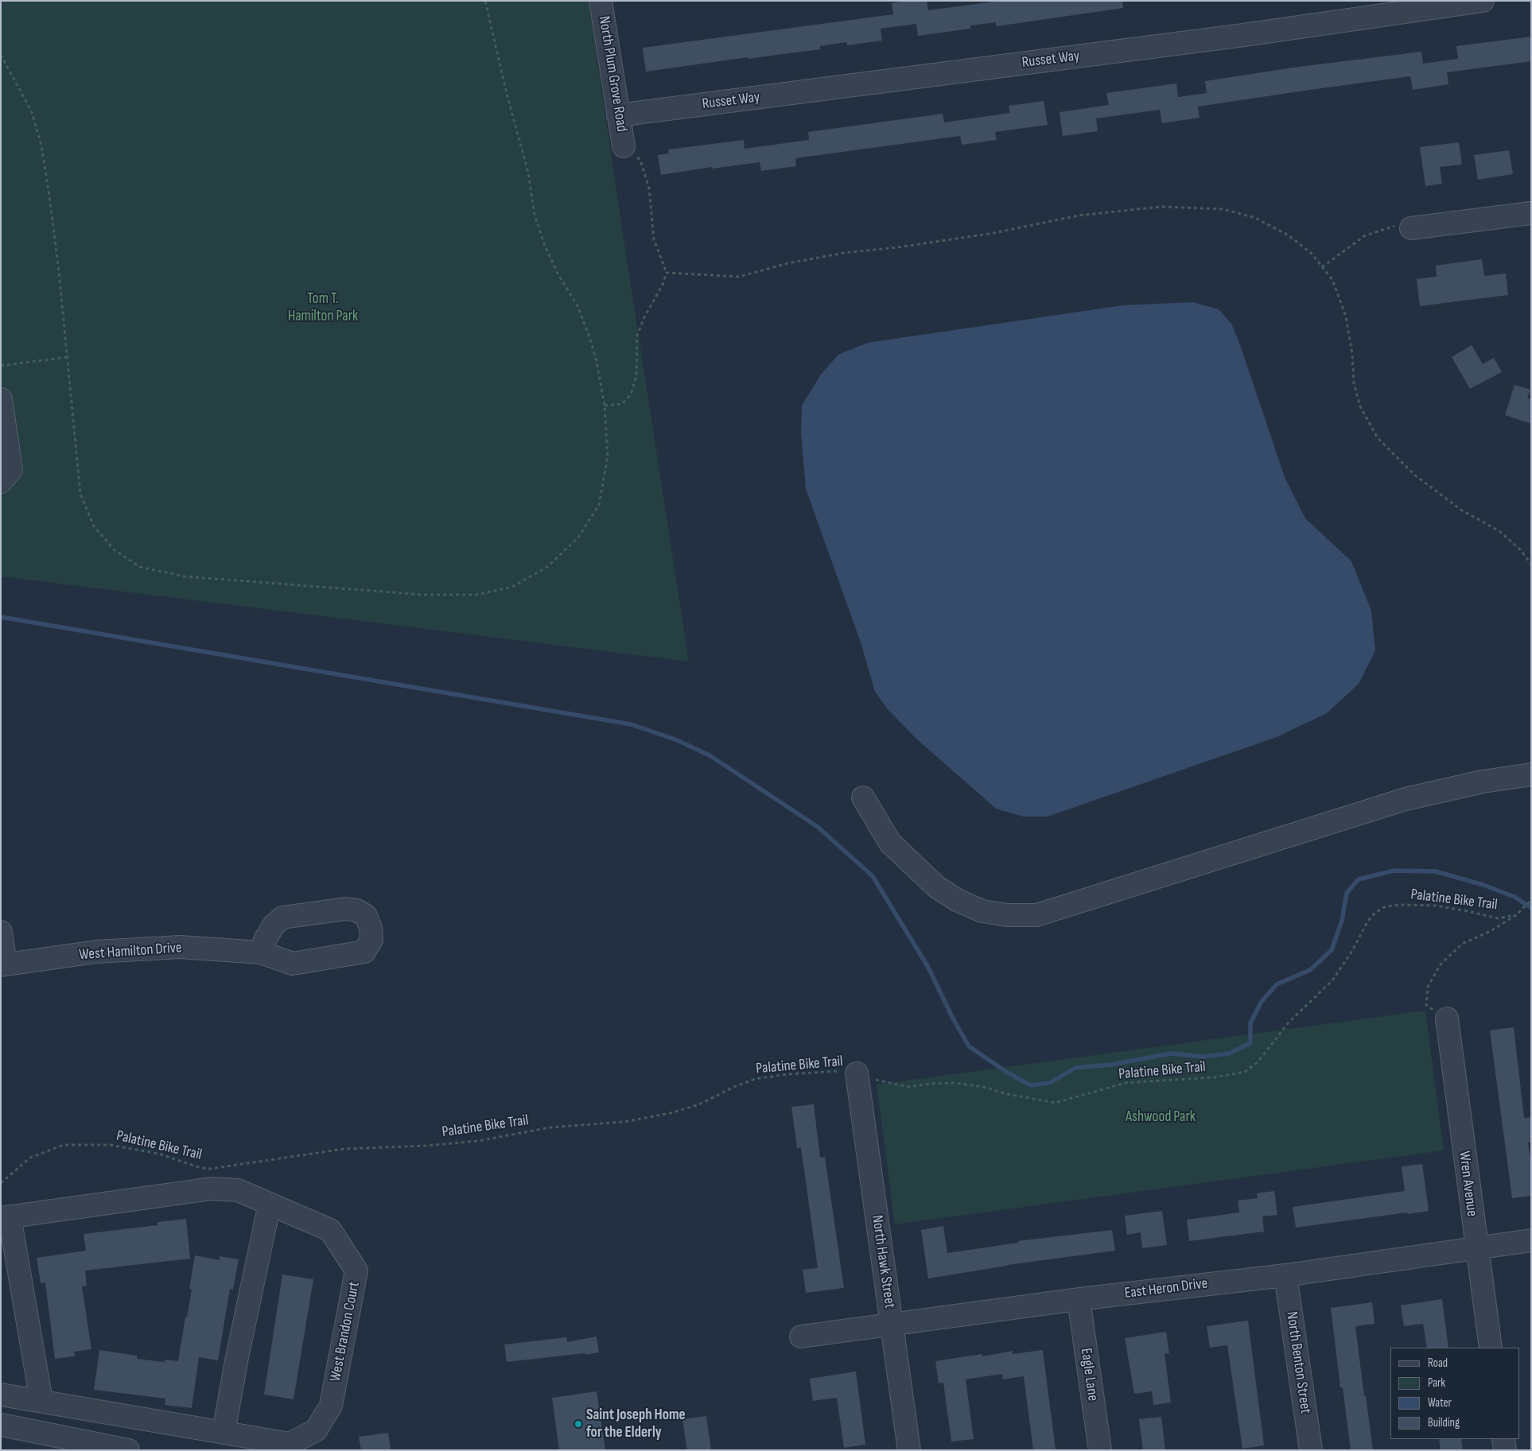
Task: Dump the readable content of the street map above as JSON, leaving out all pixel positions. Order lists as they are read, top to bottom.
{
  "streets": {
    "street": [
      "Russet Way",
      "North Plum Grove Road",
      "West Hamilton Drive",
      "Wren Avenue",
      "North Hawk Street",
      "East Heron Drive",
      "West Brandon Court",
      "North Benton Street",
      "Eagle Lane"
    ],
    "path": ["Palatine Bike Trail"]
  },
  "crossings": [
    ["Russet Way", "North Plum Grove Road"],
    ["Palatine Bike Trail", "North Hawk Street"],
    ["Wren Avenue", "East Heron Drive"],
    ["North Hawk Street", "East Heron Drive"],
    ["East Heron Drive", "North Benton Street"],
    ["East Heron Drive", "Eagle Lane"]
  ],
  "parks": ["Tom T. Hamilton Park", "Ashwood Park"],
  "places": ["Saint Joseph Home for the Elderly"],
  "legend": [
    "Road",
    "Park",
    "Water",
    "Building"
  ]
}
